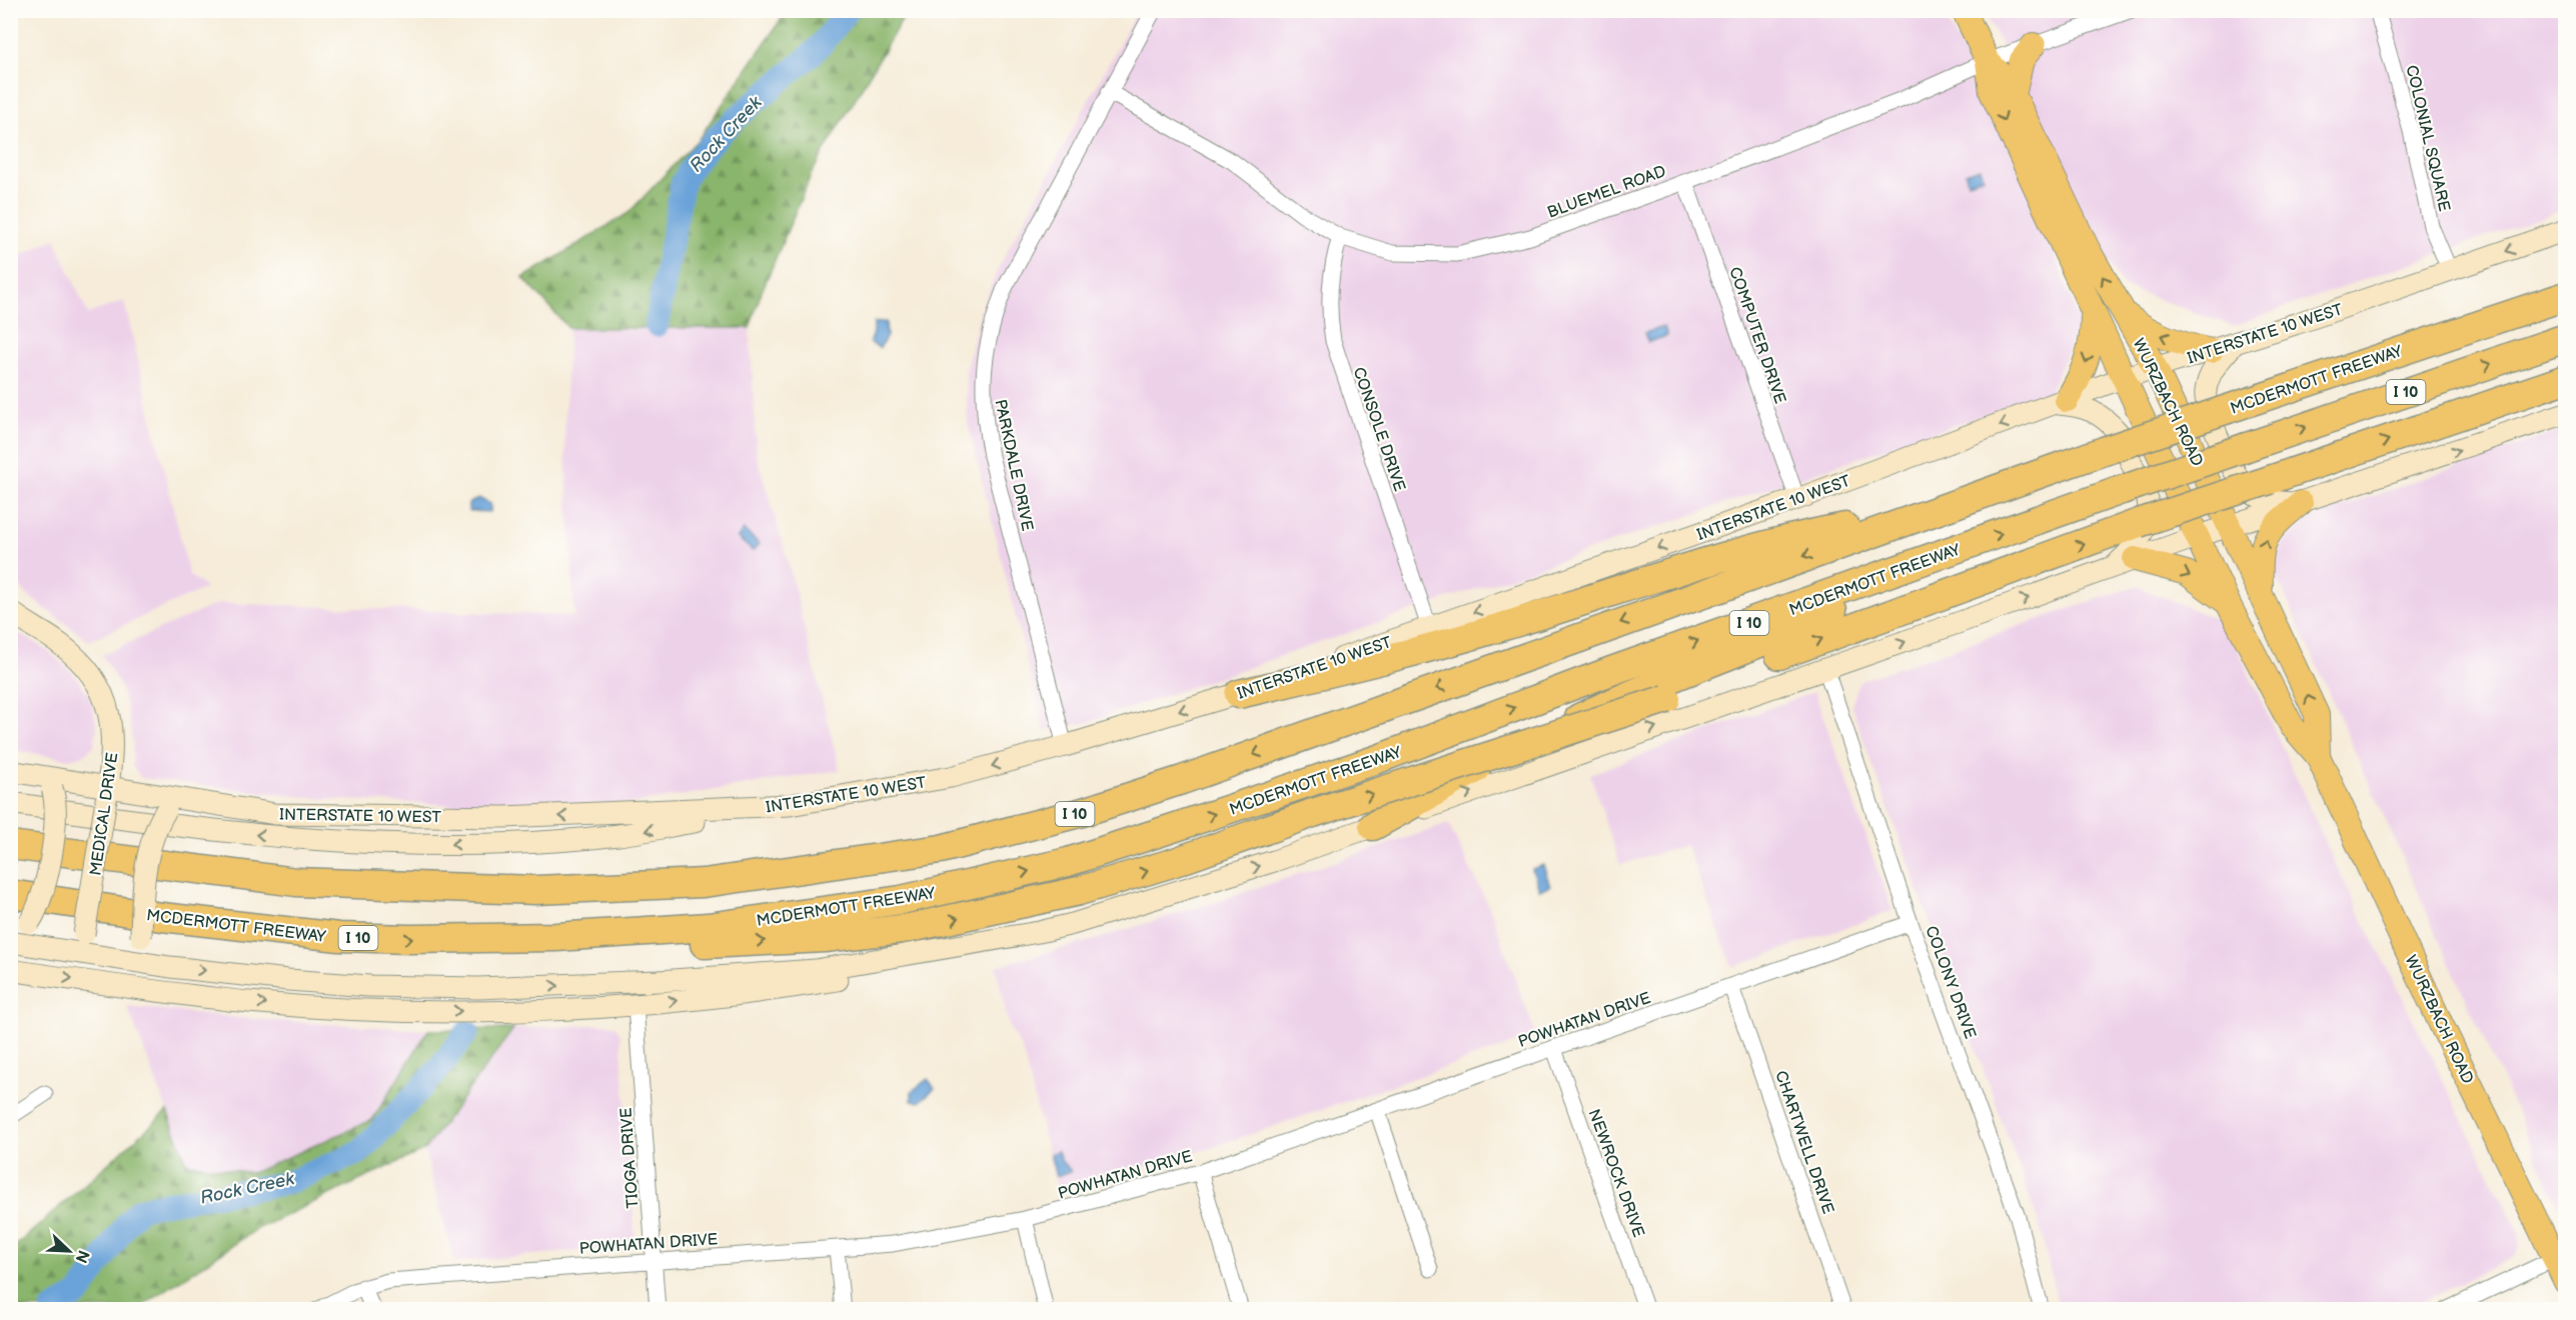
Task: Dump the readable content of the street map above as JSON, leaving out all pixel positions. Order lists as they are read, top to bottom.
{
  "streets": {
    "highway": ["MCDERMOTT FREEWAY", "I 10"],
    "main road": ["INTERSTATE 10 WEST", "WURZBACH ROAD", "MEDICAL DRIVE"],
    "street": [
      "COLONIAL SQUARE",
      "BLUEMEL ROAD",
      "COMPUTER DRIVE",
      "CONSOLE DRIVE",
      "PARKDALE DRIVE",
      "COLONY DRIVE",
      "POWHATAN DRIVE",
      "CHARTWELL DRIVE",
      "TIOGA DRIVE",
      "NEWROCK DRIVE"
    ]
  },
  "crossings": [
    ["COLONIAL SQUARE", "INTERSTATE 10 WEST"],
    ["BLUEMEL ROAD", "COMPUTER DRIVE"],
    ["BLUEMEL ROAD", "WURZBACH ROAD"],
    ["BLUEMEL ROAD", "CONSOLE DRIVE"],
    ["BLUEMEL ROAD", "PARKDALE DRIVE"],
    ["INTERSTATE 10 WEST", "COMPUTER DRIVE"],
    ["INTERSTATE 10 WEST", "WURZBACH ROAD"],
    ["INTERSTATE 10 WEST", "CONSOLE DRIVE"],
    ["INTERSTATE 10 WEST", "PARKDALE DRIVE"],
    ["INTERSTATE 10 WEST", "MEDICAL DRIVE"],
    ["COLONY DRIVE", "POWHATAN DRIVE"],
    ["POWHATAN DRIVE", "CHARTWELL DRIVE"],
    ["POWHATAN DRIVE", "TIOGA DRIVE"],
    ["POWHATAN DRIVE", "NEWROCK DRIVE"]
  ],
  "water": ["Rock Creek"],
  "north": "bottom right"
}
